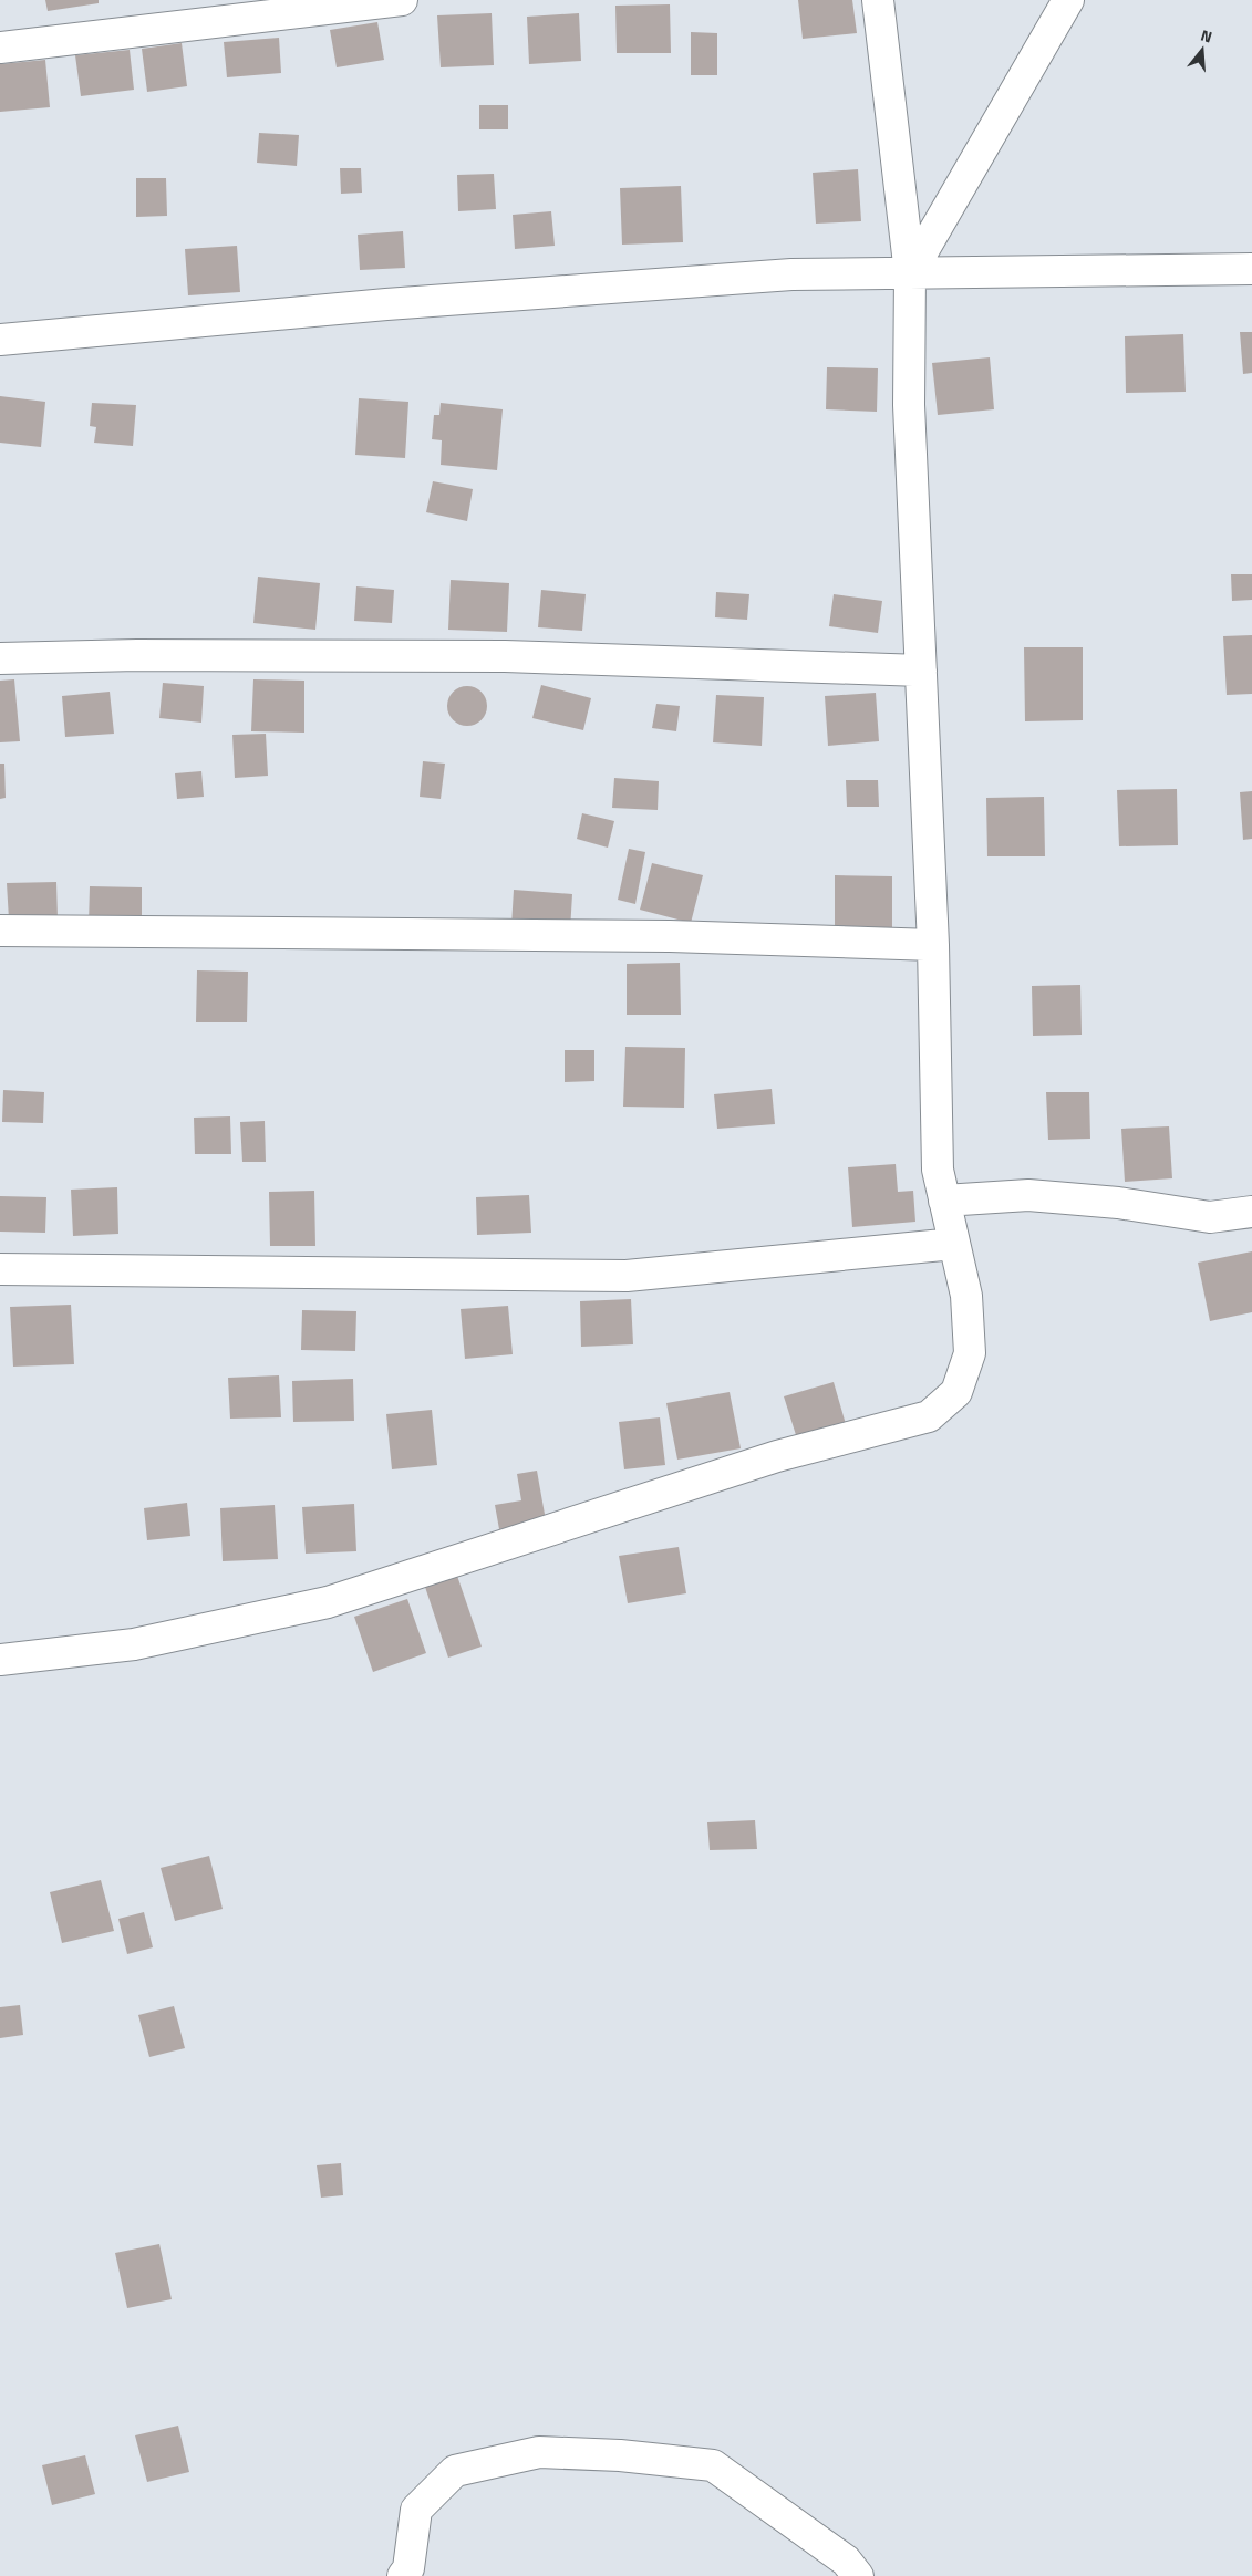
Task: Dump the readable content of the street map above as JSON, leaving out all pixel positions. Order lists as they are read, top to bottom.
{
  "north": "top"
}
